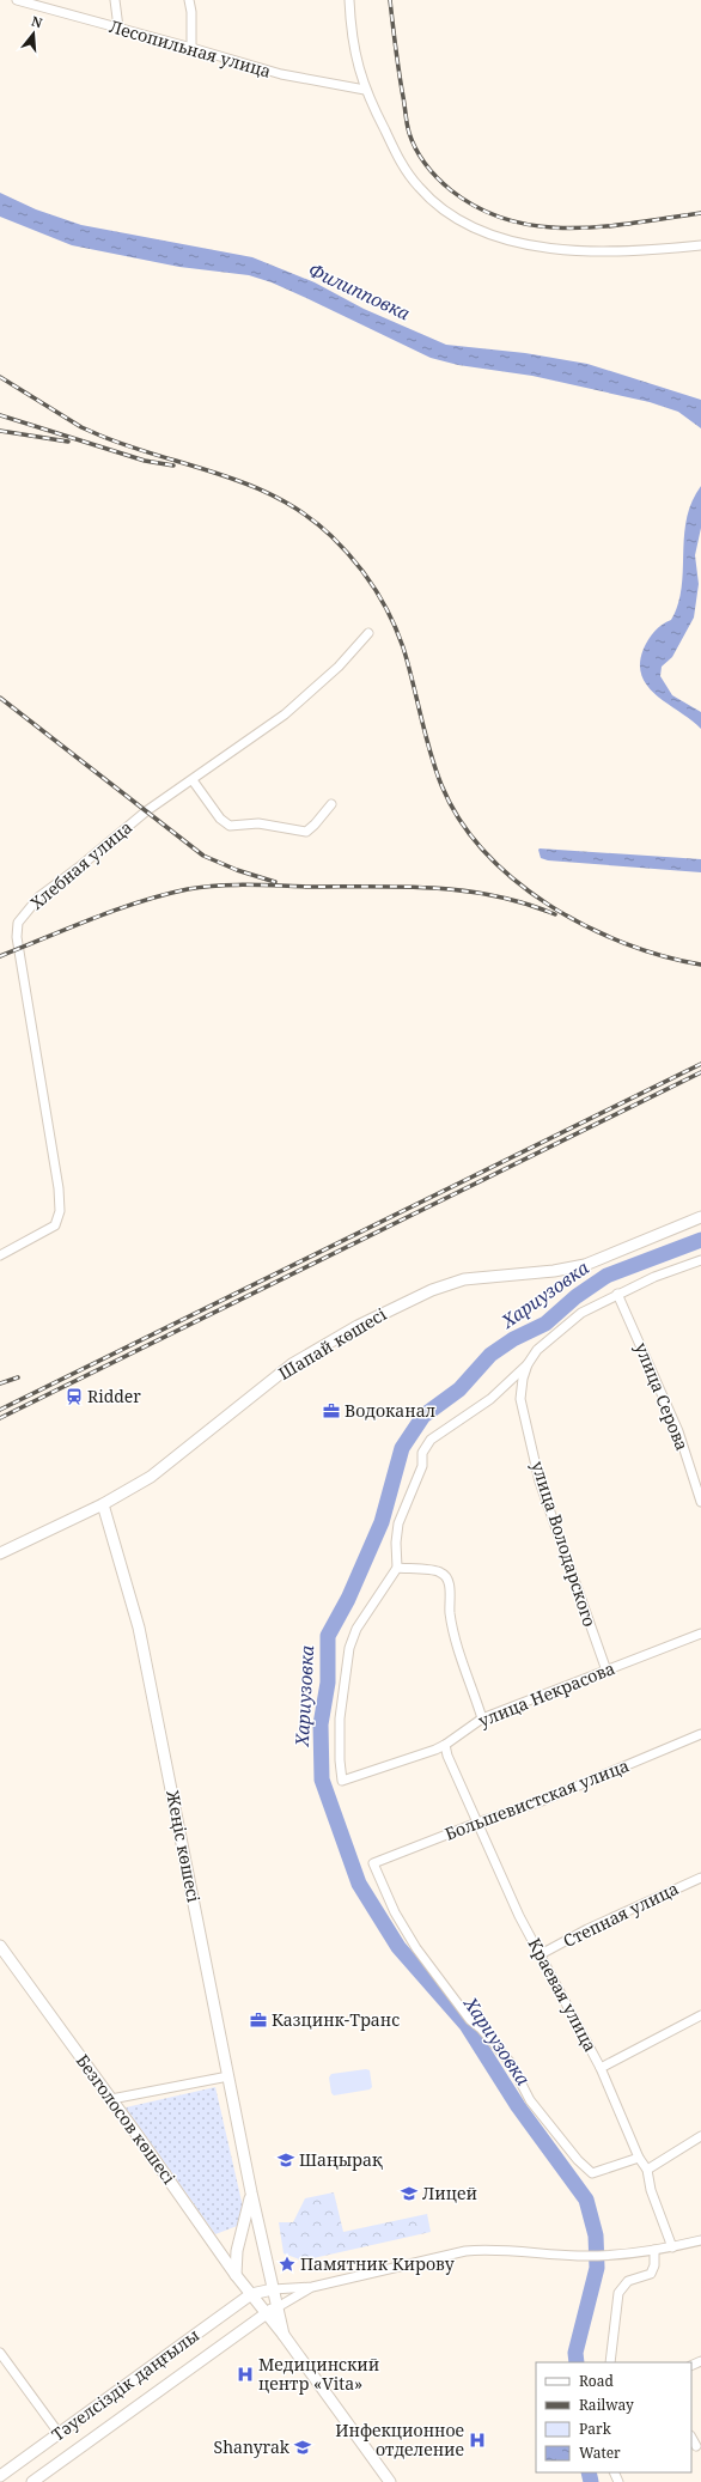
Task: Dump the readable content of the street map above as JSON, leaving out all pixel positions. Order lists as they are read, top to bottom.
{
  "streets": {
    "street": [
      "Лесопильная улица",
      "Хлебная улица",
      "Шапай көшесі",
      "улица Серова",
      "улица Володарского",
      "улица Некрасова",
      "Большевистская улица",
      "Жеңіс көшесі",
      "Степная улица",
      "Краевая улица",
      "Безголосов көшесі",
      "Тәуелсіздік даңғылы"
    ]
  },
  "crossings": [
    ["Шапай көшесі", "Жеңіс көшесі"],
    ["улица Серова", "улица Володарского"],
    ["улица Володарского", "улица Некрасова"],
    ["улица Некрасова", "Краевая улица"],
    ["Большевистская улица", "Краевая улица"],
    ["Жеңіс көшесі", "Безголосов көшесі"],
    ["Жеңіс көшесі", "Тәуелсіздік даңғылы"],
    ["Степная улица", "Краевая улица"],
    ["Безголосов көшесі", "Тәуелсіздік даңғылы"]
  ],
  "water": ["Филипповка", "Хариузовка"],
  "places": {
    "station": ["Ridder"],
    "office": ["Водоканал", "Казцинк-Транс"],
    "school or university": ["Шаңырақ", "Лицей", "Shanyrak"],
    "place": ["Памятник Кирову"],
    "hospital": ["Медицинский центр «Vita»", "Инфекционное отделение"]
  },
  "legend": [
    "Road",
    "Railway",
    "Park",
    "Water"
  ],
  "north": "top"
}
